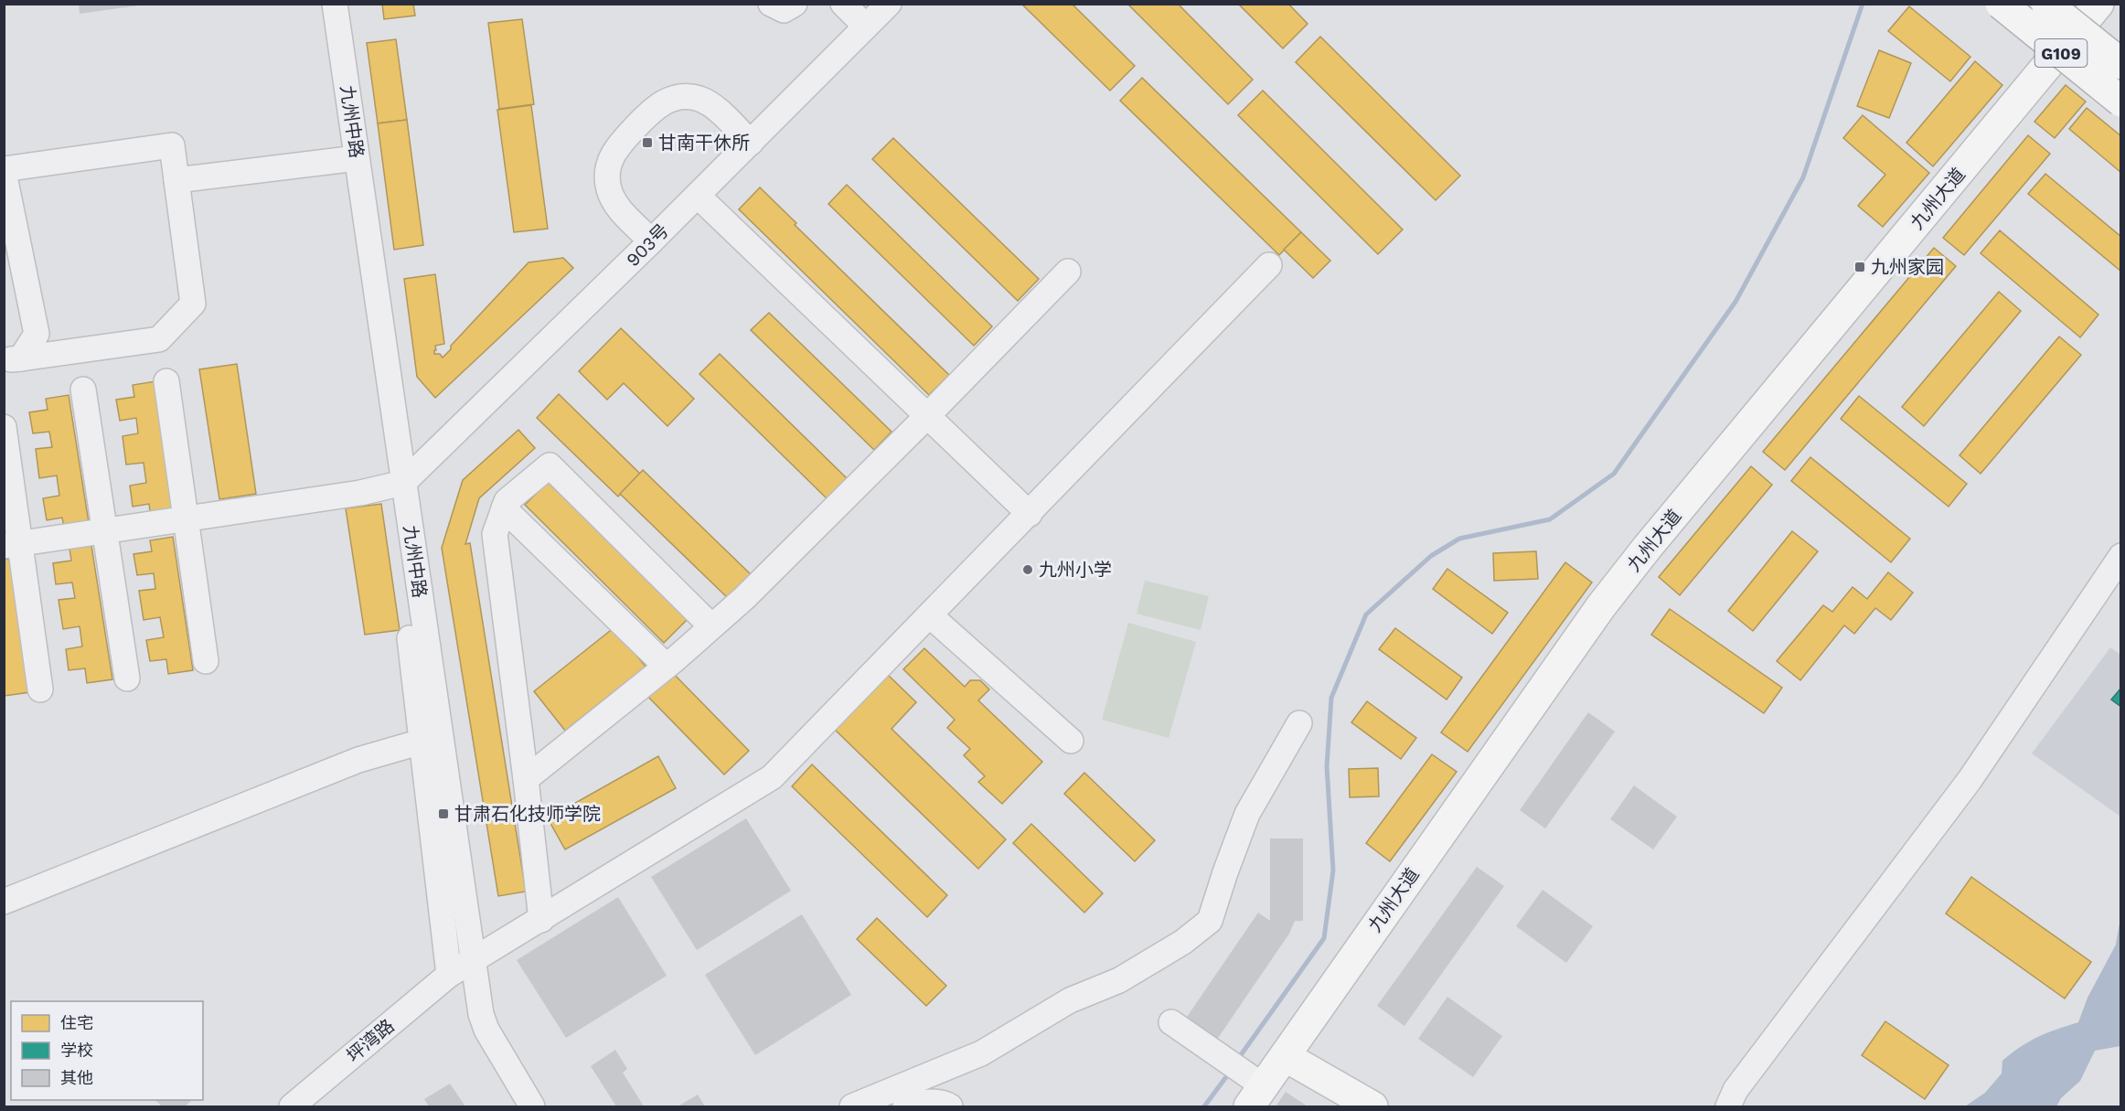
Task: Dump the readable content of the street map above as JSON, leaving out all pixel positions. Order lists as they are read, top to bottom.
{
  "streets": {
    "main road": ["G109", "九州大道"],
    "street": ["九州中路", "903号", "坪湾路"]
  },
  "crossings": [
    ["九州中路", "903号"],
    ["九州中路", "坪湾路"]
  ],
  "places": {
    "transit": ["甘南干休所", "九州家园", "甘肃石化技师学院"],
    "other": ["九州小学"]
  },
  "legend": ["住宅", "学校", "其他"]
}
